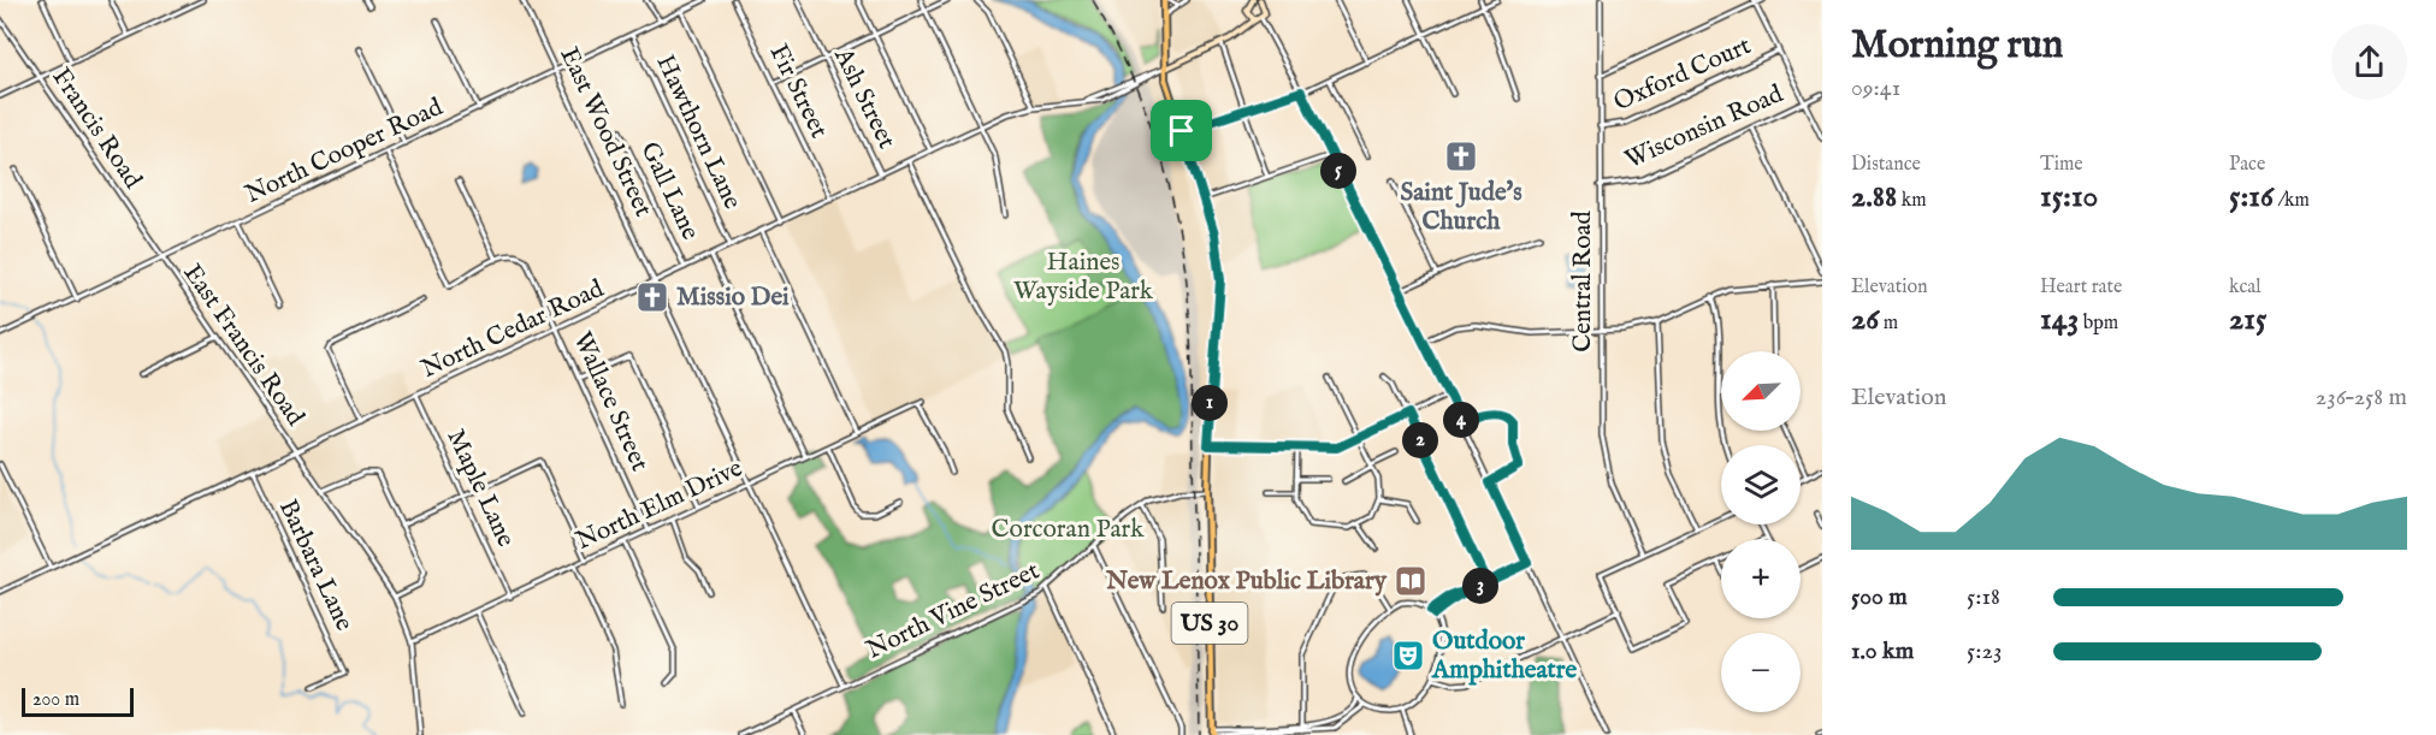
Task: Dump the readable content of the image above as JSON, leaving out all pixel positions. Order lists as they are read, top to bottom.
{
  "streets": {
    "main road": ["North Cedar Road", "US 30"],
    "street": [
      "Oxford Court",
      "Fir Street",
      "Ash Street",
      "Wisconsin Road",
      "Francis Road",
      "East Wood Street",
      "Hawthorn Lane",
      "North Cooper Road",
      "Gall Lane",
      "Central Road",
      "East Francis Road",
      "Wallace Street",
      "Maple Lane",
      "North Elm Drive",
      "Barbara Lane",
      "North Vine Street"
    ]
  },
  "crossings": [
    ["Oxford Court", "Central Road"],
    ["Fir Street", "North Cedar Road"],
    ["Ash Street", "North Cedar Road"],
    ["Wisconsin Road", "Central Road"],
    ["Francis Road", "North Cooper Road"],
    ["Francis Road", "East Francis Road"],
    ["East Wood Street", "North Cooper Road"],
    ["East Wood Street", "North Cedar Road"],
    ["East Wood Street", "North Elm Drive"],
    ["East Wood Street", "North Vine Street"],
    ["Hawthorn Lane", "North Cooper Road"],
    ["Hawthorn Lane", "North Cedar Road"],
    ["North Cooper Road", "East Francis Road"],
    ["Gall Lane", "North Cedar Road"],
    ["North Cedar Road", "East Francis Road"],
    ["North Cedar Road", "Wallace Street"],
    ["North Cedar Road", "Maple Lane"],
    ["North Cedar Road", "Barbara Lane"],
    ["North Cedar Road", "US 30"],
    ["East Francis Road", "North Elm Drive"],
    ["Wallace Street", "North Elm Drive"],
    ["Maple Lane", "North Elm Drive"],
    ["North Vine Street", "US 30"]
  ],
  "parks": ["Haines Wayside Park", "Corcoran Park"],
  "places": {
    "church": ["Saint Jude's Church", "Missio Dei"],
    "library": ["New Lenox Public Library"],
    "theatre": ["Outdoor Amphitheatre"]
  },
  "scale_bar": "200 m",
  "north": "bottom left",
  "page": {
    "heading": ["Morning run", "09:41"],
    "stats": [
      ["Distance", "2.88 km"],
      ["Time", "15:10"],
      ["Pace", "5:16 /km"],
      ["Elevation", "26 m"],
      ["Heart rate", "143 bpm"],
      ["kcal", "215"]
    ],
    "pins": [
      "5",
      "1",
      "4",
      "2",
      "3"
    ],
    "map_buttons": ["+", "−"],
    "chart": ["Elevation", "236–258 m"],
    "list": [
      {
        "name": "500 m",
        "note": "5:18"
      },
      {
        "name": "1.0 km",
        "note": "5:23"
      }
    ],
    "scale": "200 m"
  }
}
